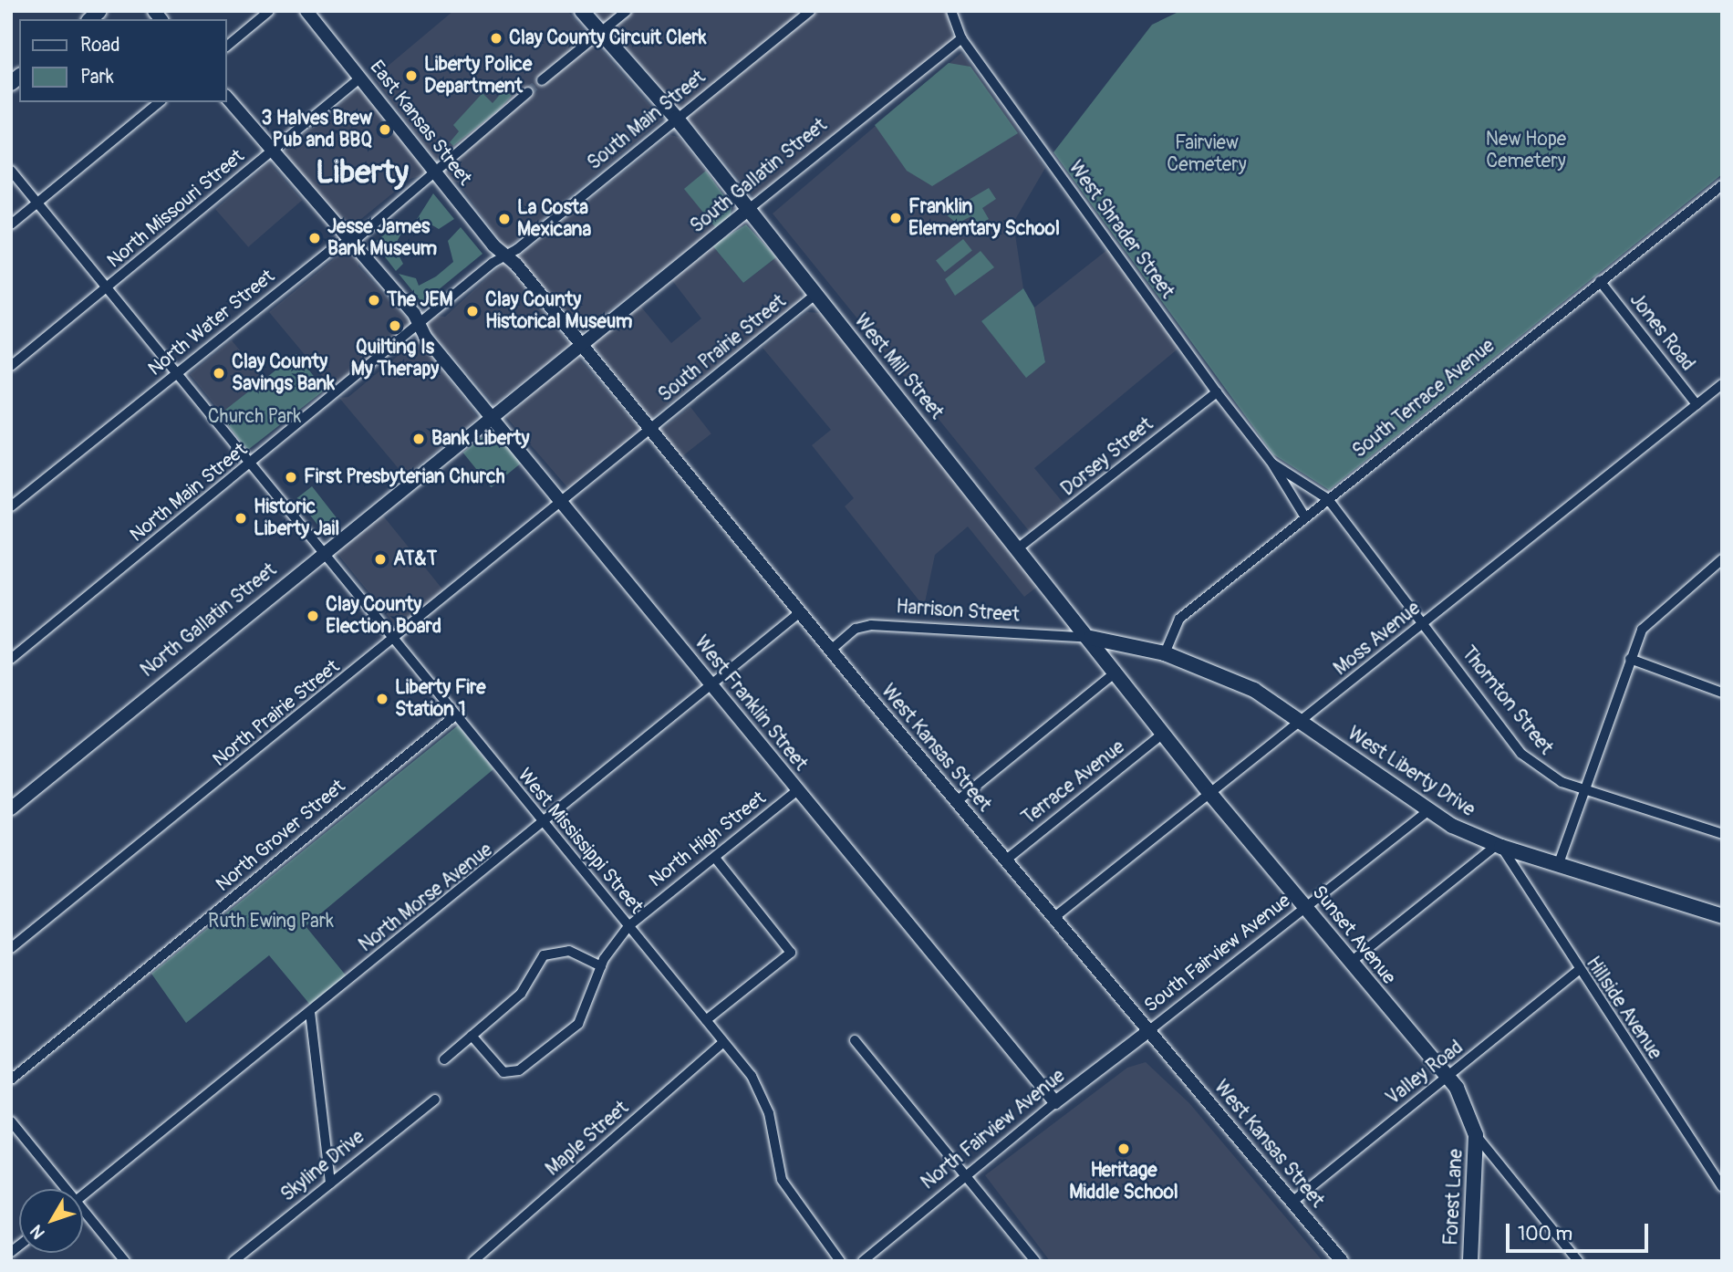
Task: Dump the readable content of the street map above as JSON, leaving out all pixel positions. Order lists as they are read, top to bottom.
{
  "streets": {
    "main road": [
      "West Mill Street",
      "West Liberty Drive",
      "Sunset Avenue",
      "Forest Lane"
    ],
    "street": [
      "South Main Street",
      "East Kansas Street",
      "South Gallatin Street",
      "North Missouri Street",
      "West Shrader Street",
      "North Water Street",
      "Jones Road",
      "South Prairie Street",
      "South Terrace Avenue",
      "Dorsey Street",
      "North Main Street",
      "Harrison Street",
      "North Gallatin Street",
      "Moss Avenue",
      "Thornton Street",
      "West Franklin Street",
      "North Prairie Street",
      "West Kansas Street",
      "Terrace Avenue",
      "North Grover Street",
      "North High Street",
      "West Mississippi Street",
      "North Morse Avenue",
      "South Fairview Avenue",
      "Hillside Avenue",
      "Valley Road",
      "North Fairview Avenue",
      "Maple Street",
      "Skyline Drive"
    ]
  },
  "crossings": [
    ["South Main Street", "East Kansas Street"],
    ["South Main Street", "West Mill Street"],
    ["South Main Street", "North Main Street"],
    ["South Main Street", "West Kansas Street"],
    ["East Kansas Street", "North Missouri Street"],
    ["East Kansas Street", "North Water Street"],
    ["East Kansas Street", "North Main Street"],
    ["East Kansas Street", "West Kansas Street"],
    ["South Gallatin Street", "West Shrader Street"],
    ["South Gallatin Street", "West Mill Street"],
    ["South Gallatin Street", "North Gallatin Street"],
    ["South Gallatin Street", "West Kansas Street"],
    ["North Missouri Street", "West Franklin Street"],
    ["North Missouri Street", "West Mississippi Street"],
    ["West Shrader Street", "South Terrace Avenue"],
    ["West Shrader Street", "Dorsey Street"],
    ["West Shrader Street", "Thornton Street"],
    ["North Water Street", "West Franklin Street"],
    ["North Water Street", "West Mississippi Street"],
    ["Jones Road", "South Terrace Avenue"],
    ["Jones Road", "Moss Avenue"],
    ["South Prairie Street", "West Mill Street"],
    ["South Prairie Street", "North Prairie Street"],
    ["South Prairie Street", "West Kansas Street"],
    ["West Mill Street", "Dorsey Street"],
    ["West Mill Street", "Harrison Street"],
    ["West Mill Street", "West Liberty Drive"],
    ["West Mill Street", "Sunset Avenue"],
    ["South Terrace Avenue", "Thornton Street"],
    ["South Terrace Avenue", "West Liberty Drive"],
    ["North Main Street", "West Franklin Street"],
    ["North Main Street", "West Kansas Street"],
    ["North Main Street", "West Mississippi Street"],
    ["Harrison Street", "West Kansas Street"],
    ["Harrison Street", "West Liberty Drive"],
    ["Harrison Street", "Sunset Avenue"],
    ["North Gallatin Street", "West Franklin Street"],
    ["North Gallatin Street", "West Kansas Street"],
    ["North Gallatin Street", "West Mississippi Street"],
    ["Moss Avenue", "Thornton Street"],
    ["Moss Avenue", "West Kansas Street"],
    ["Moss Avenue", "West Liberty Drive"],
    ["Moss Avenue", "Sunset Avenue"],
    ["West Franklin Street", "North Prairie Street"],
    ["West Franklin Street", "North High Street"],
    ["West Franklin Street", "North Morse Avenue"],
    ["West Franklin Street", "North Fairview Avenue"],
    ["North Prairie Street", "West Kansas Street"],
    ["North Prairie Street", "West Mississippi Street"],
    ["West Kansas Street", "Terrace Avenue"],
    ["West Kansas Street", "North Morse Avenue"],
    ["West Kansas Street", "South Fairview Avenue"],
    ["West Kansas Street", "Valley Road"],
    ["West Kansas Street", "North Fairview Avenue"],
    ["West Liberty Drive", "Sunset Avenue"],
    ["West Liberty Drive", "South Fairview Avenue"],
    ["West Liberty Drive", "Hillside Avenue"],
    ["Terrace Avenue", "Sunset Avenue"],
    ["North Grover Street", "West Mississippi Street"],
    ["North High Street", "West Mississippi Street"],
    ["West Mississippi Street", "North Morse Avenue"],
    ["West Mississippi Street", "Maple Street"],
    ["Sunset Avenue", "South Fairview Avenue"],
    ["Sunset Avenue", "Valley Road"],
    ["Sunset Avenue", "Forest Lane"],
    ["South Fairview Avenue", "North Fairview Avenue"],
    ["Hillside Avenue", "Valley Road"]
  ],
  "districts": ["Liberty"],
  "parks": [
    "New Hope Cemetery",
    "Fairview Cemetery",
    "Church Park",
    "Ruth Ewing Park"
  ],
  "places": [
    "Clay County Circuit Clerk",
    "Liberty Police Department",
    "3 Halves Brew Pub and BBQ",
    "Franklin Elementary School",
    "La Costa Mexicana",
    "Jesse James Bank Museum",
    "The JEM",
    "Clay County Historical Museum",
    "Quilting Is My Therapy",
    "Clay County Savings Bank",
    "Bank Liberty",
    "First Presbyterian Church",
    "Historic Liberty Jail",
    "AT&T",
    "Clay County Election Board",
    "Liberty Fire Station 1",
    "Heritage Middle School"
  ],
  "legend": ["Road", "Park"],
  "scale_bar": "100 m",
  "north": "bottom left"
}
